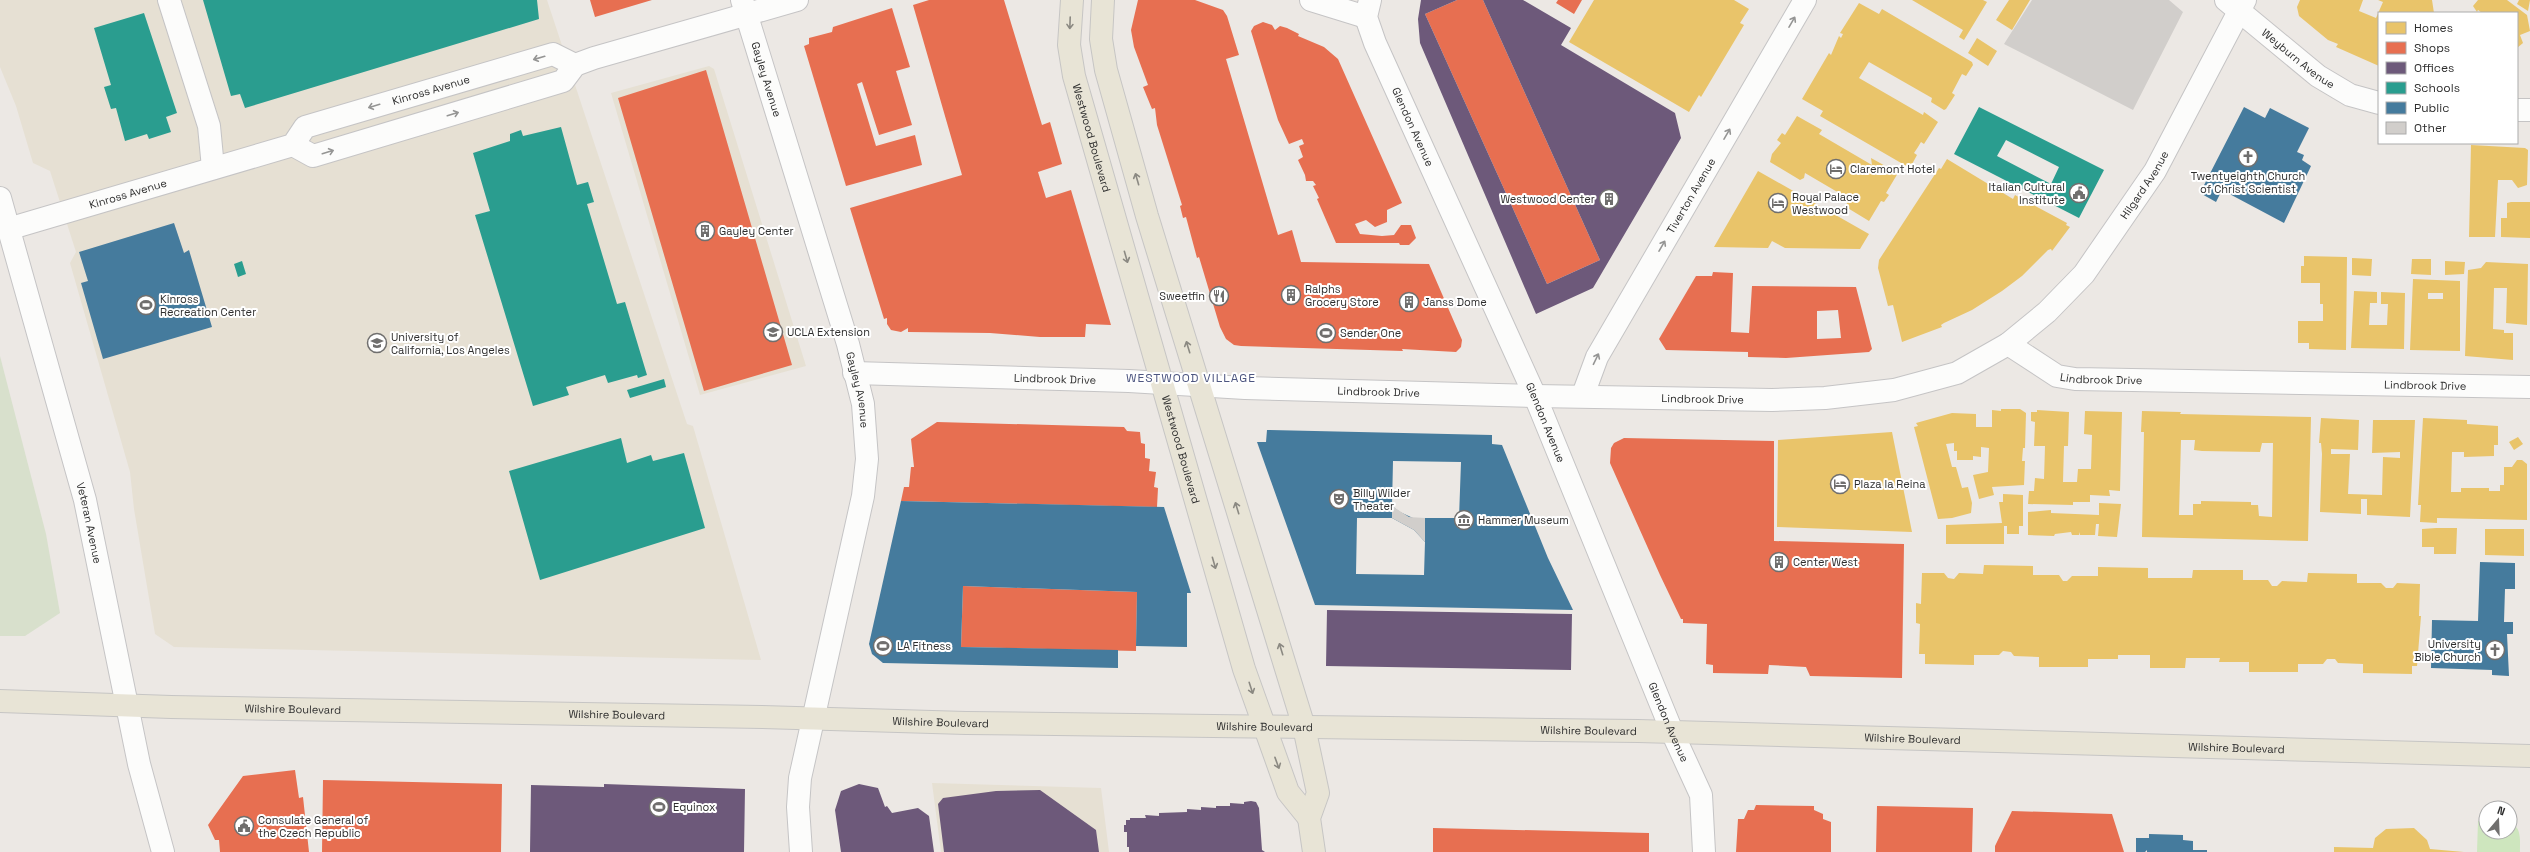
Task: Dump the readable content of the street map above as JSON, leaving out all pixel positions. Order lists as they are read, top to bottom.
{
  "streets": {
    "main road": ["Westwood Boulevard", "Wilshire Boulevard"],
    "street": [
      "Weyburn Avenue",
      "Gayley Avenue",
      "Kinross Avenue",
      "Glendon Avenue",
      "Hilgard Avenue",
      "Tiverton Avenue",
      "Lindbrook Drive",
      "Veteran Avenue"
    ]
  },
  "crossings": [
    ["Weyburn Avenue", "Hilgard Avenue"],
    ["Gayley Avenue", "Lindbrook Drive"],
    ["Gayley Avenue", "Wilshire Boulevard"],
    ["Kinross Avenue", "Veteran Avenue"],
    ["Glendon Avenue", "Lindbrook Drive"],
    ["Glendon Avenue", "Wilshire Boulevard"],
    ["Westwood Boulevard", "Lindbrook Drive"],
    ["Westwood Boulevard", "Wilshire Boulevard"],
    ["Hilgard Avenue", "Lindbrook Drive"],
    ["Tiverton Avenue", "Lindbrook Drive"],
    ["Veteran Avenue", "Wilshire Boulevard"]
  ],
  "one_way": ["Tiverton Avenue"],
  "districts": ["WESTWOOD VILLAGE"],
  "places": {
    "church": ["Twentyeighth Church of Christ Scientist", "University Bible Church"],
    "hotel": ["Claremont Hotel", "Royal Palace Westwood", "Plaza la Reina"],
    "public building": ["Italian Cultural Institute", "Consulate General of the Czech Republic"],
    "building": [
      "Westwood Center",
      "Gayley Center",
      "Ralphs Grocery Store",
      "Janss Dome",
      "Center West"
    ],
    "restaurant": ["Sweetfin"],
    "sports": [
      "Kinross Recreation Center",
      "Sender One",
      "LA Fitness",
      "Equinox"
    ],
    "school or university": ["UCLA Extension", "University of California, Los Angeles"],
    "theatre": ["Billy Wilder Theater"],
    "museum": ["Hammer Museum"]
  },
  "legend": [
    "Homes",
    "Shops",
    "Offices",
    "Schools",
    "Public",
    "Other"
  ],
  "north": "top"
}
